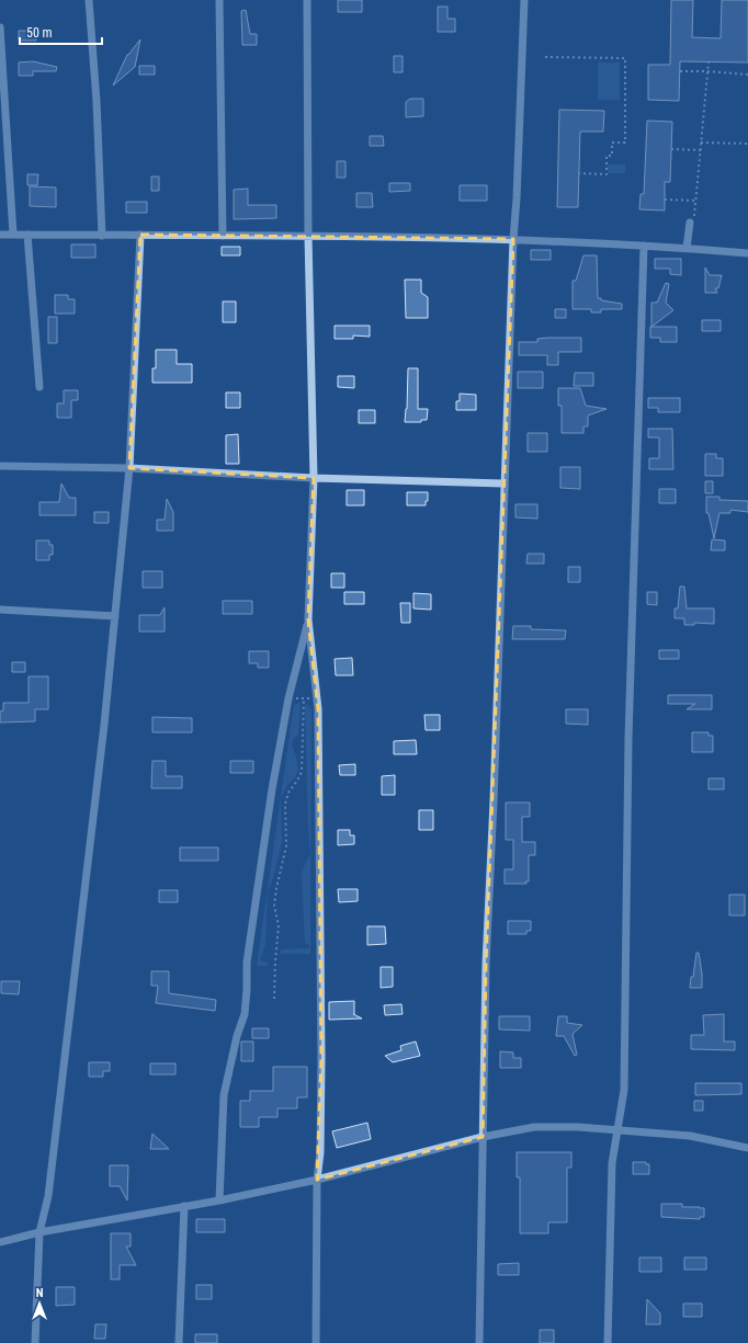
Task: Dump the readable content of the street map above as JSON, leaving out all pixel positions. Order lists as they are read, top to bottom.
{
  "scale_bar": "50 m",
  "north": "top"
}
